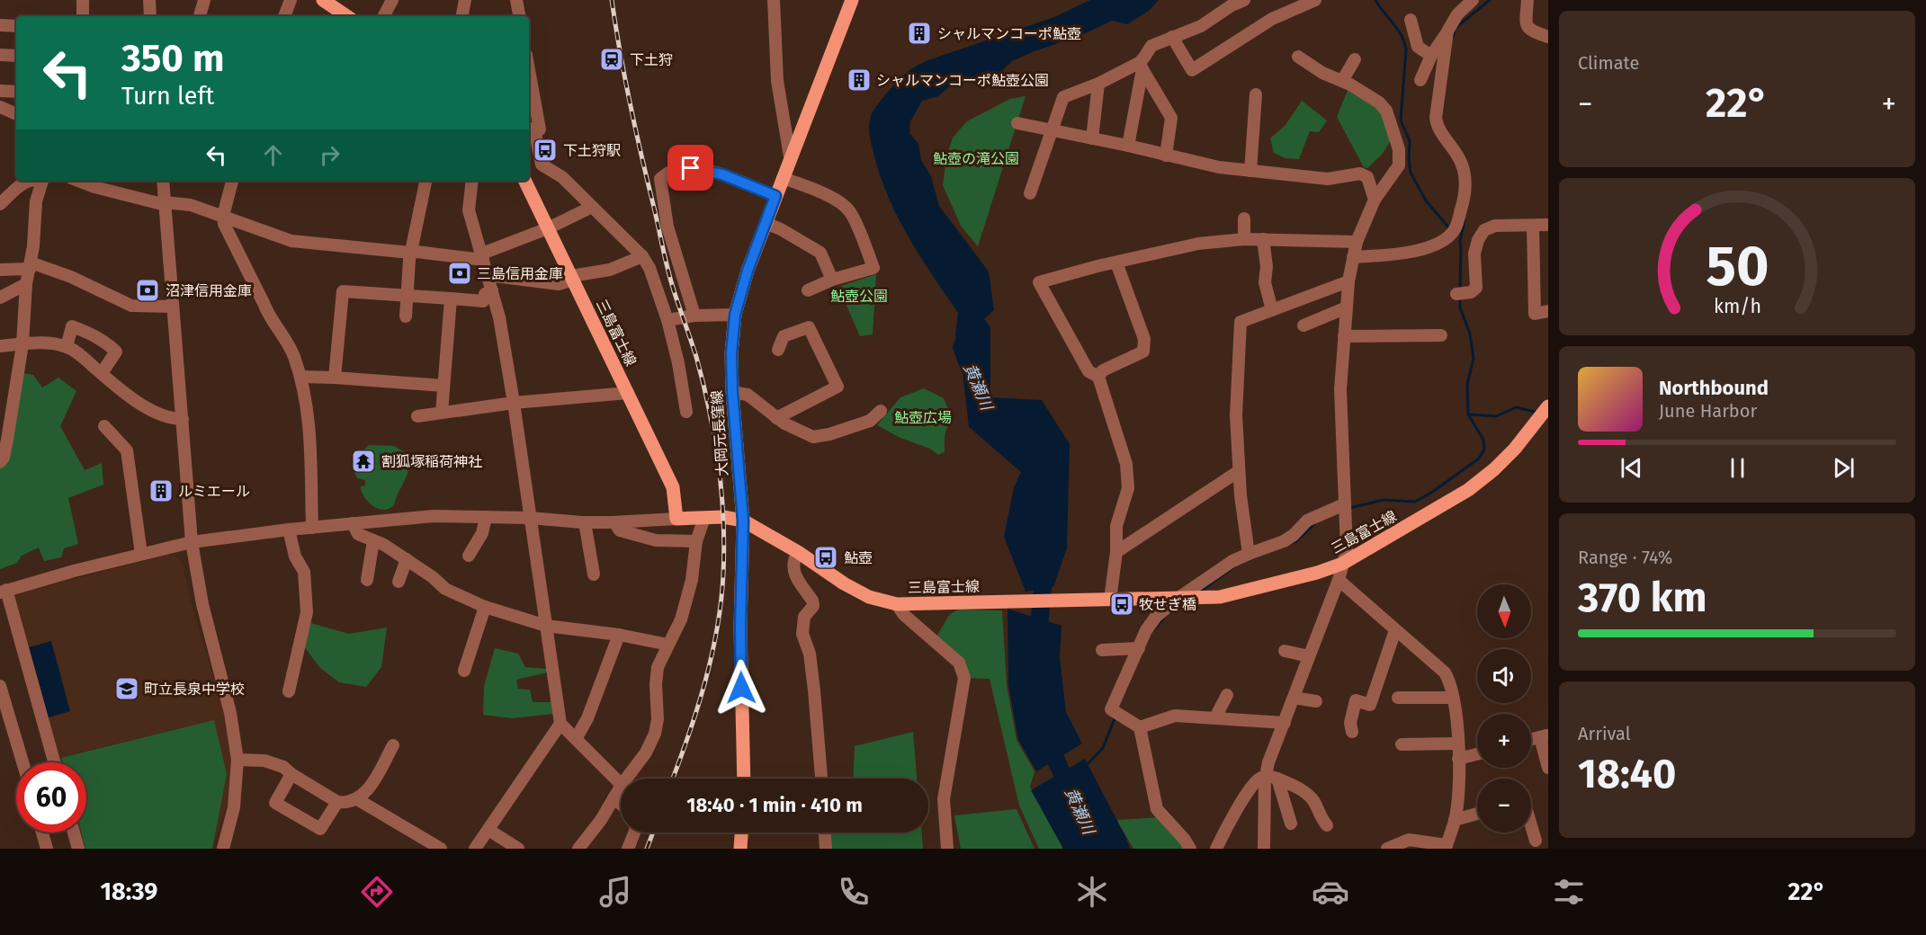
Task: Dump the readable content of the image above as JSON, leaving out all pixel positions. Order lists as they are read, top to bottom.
{
  "streets": {
    "main road": ["三島富士線", "大岡元長窪線"]
  },
  "crossings": [
    ["三島富士線", "大岡元長窪線"]
  ],
  "water": ["黄瀬川"],
  "parks": ["鮎壺の滝公園", "鮎壺公園", "鮎壺広場"],
  "places": {
    "building": ["シャルマンコーポ鮎壺", "シャルマンコーポ鮎壺公園", "ルミエール"],
    "station": ["下土狩"],
    "bus stop": ["下土狩駅", "鮎壺", "牧せぎ橋"],
    "bank": ["三島信用金庫", "沼津信用金庫"],
    "temple": ["割狐塚稲荷神社"],
    "school or university": ["町立長泉中学校"]
  },
  "north": "bottom",
  "page": {
    "tile": [
      "Climate",
      ["Range · 74%", "370 km"],
      ["Arrival", "18:40"]
    ],
    "turn": ["350 m", "Turn left"],
    "heat": ["−", "22°", "+"],
    "song": ["Northbound", "June Harbor"],
    "map_buttons": ["+", "−"],
    "limit": "60",
    "trip": "18:40 · 1 min · 410 m",
    "tabs": ["18:39", "22°"],
    "gauge": ["50", "km/h"]
  }
}
